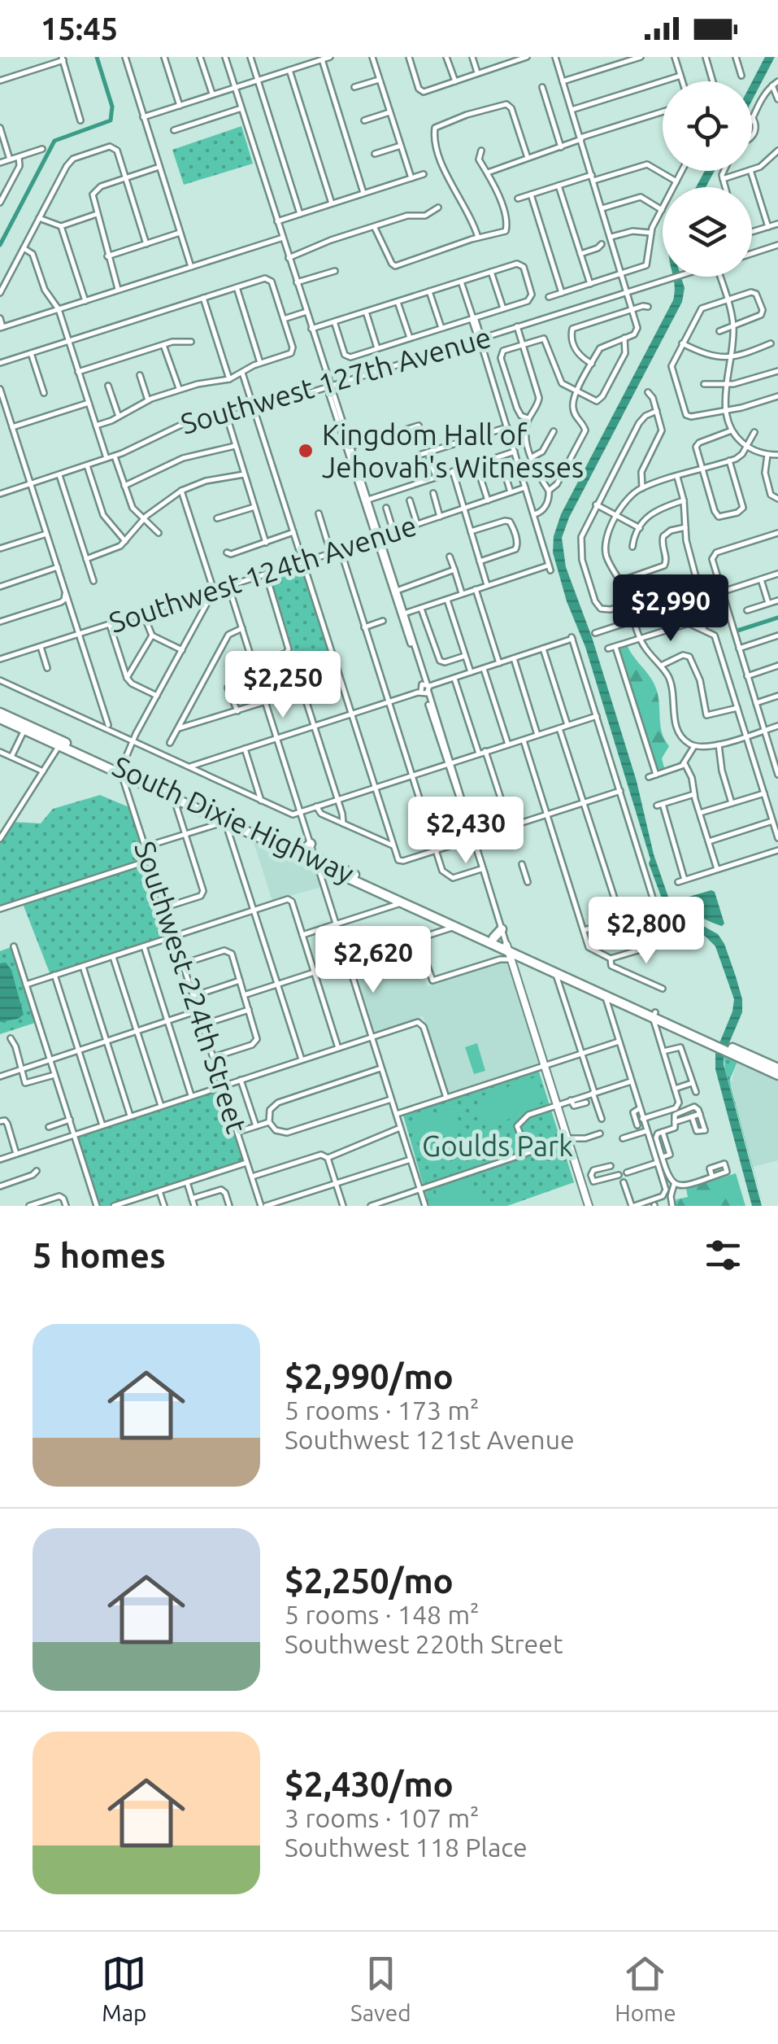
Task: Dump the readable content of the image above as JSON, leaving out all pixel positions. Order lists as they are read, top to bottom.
{
  "streets": {
    "highway": ["South Dixie Highway"],
    "street": ["Southwest 127th Avenue", "Southwest 124th Avenue", "Southwest 224th Street"]
  },
  "crossings": [
    ["South Dixie Highway", "Southwest 224th Street"]
  ],
  "parks": ["Goulds Park"],
  "places": ["Kingdom Hall of Jehovah's Witnesses"],
  "page": {
    "status": "15:45",
    "price": [
      "$2,990",
      "$2,250",
      "$2,430",
      "$2,800",
      "$2,620"
    ],
    "heading": "5 homes",
    "list": [
      {
        "name": "$2,990/mo",
        "note": "5 rooms · 173 m² · Southwest 121st Avenue"
      },
      {
        "name": "$2,250/mo",
        "note": "5 rooms · 148 m² · Southwest 220th Street"
      },
      {
        "name": "$2,430/mo",
        "note": "3 rooms · 107 m² · Southwest 118 Place"
      }
    ],
    "tabs": ["Map", "Saved", "Home"]
  }
}
